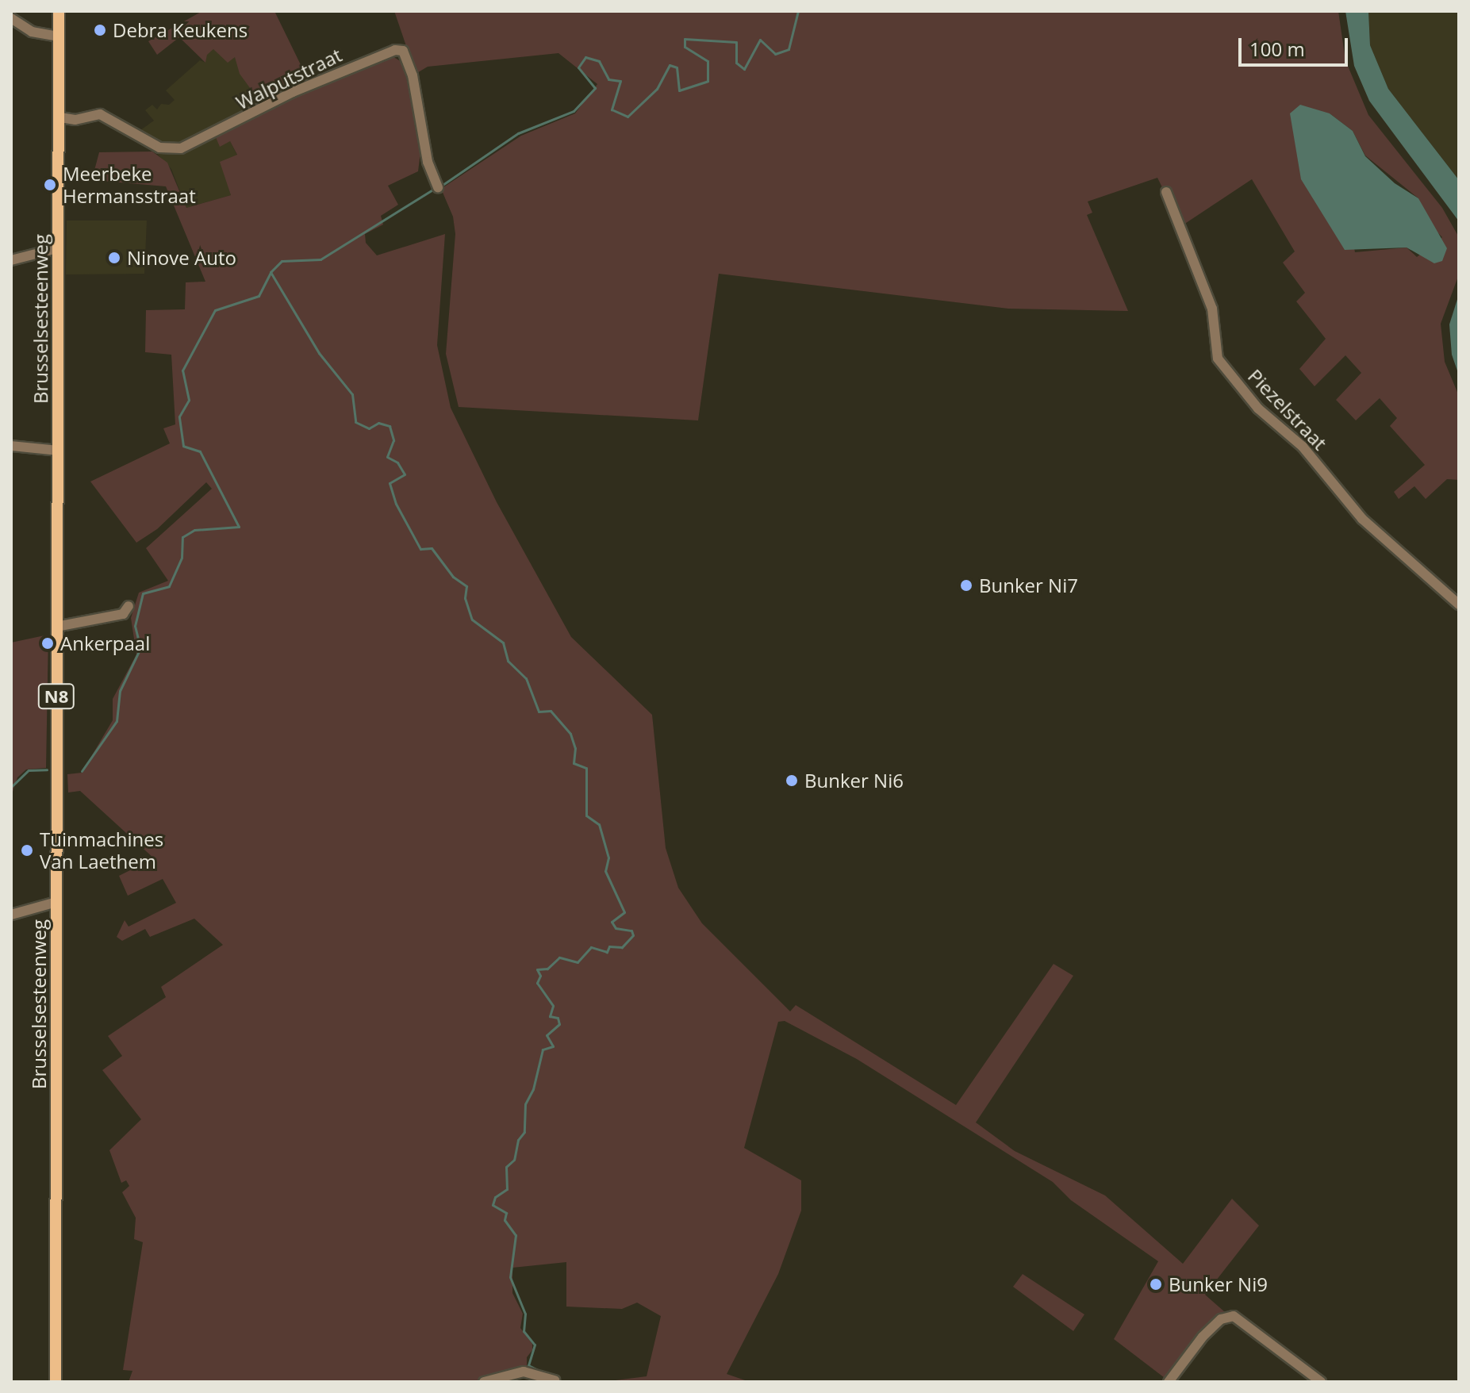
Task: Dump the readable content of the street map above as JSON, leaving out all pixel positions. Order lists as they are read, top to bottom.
{
  "streets": {
    "main road": ["Brusselsesteenweg", "N8"],
    "street": ["Walputstraat", "Piezelstraat"]
  },
  "crossings": [
    ["Walputstraat", "Brusselsesteenweg"]
  ],
  "places": [
    "Debra Keukens",
    "Meerbeke Hermansstraat",
    "Ninove Auto",
    "Bunker Ni7",
    "Ankerpaal",
    "Bunker Ni6",
    "Tuinmachines Van Laethem",
    "Bunker Ni9"
  ],
  "scale_bar": "100 m"
}
